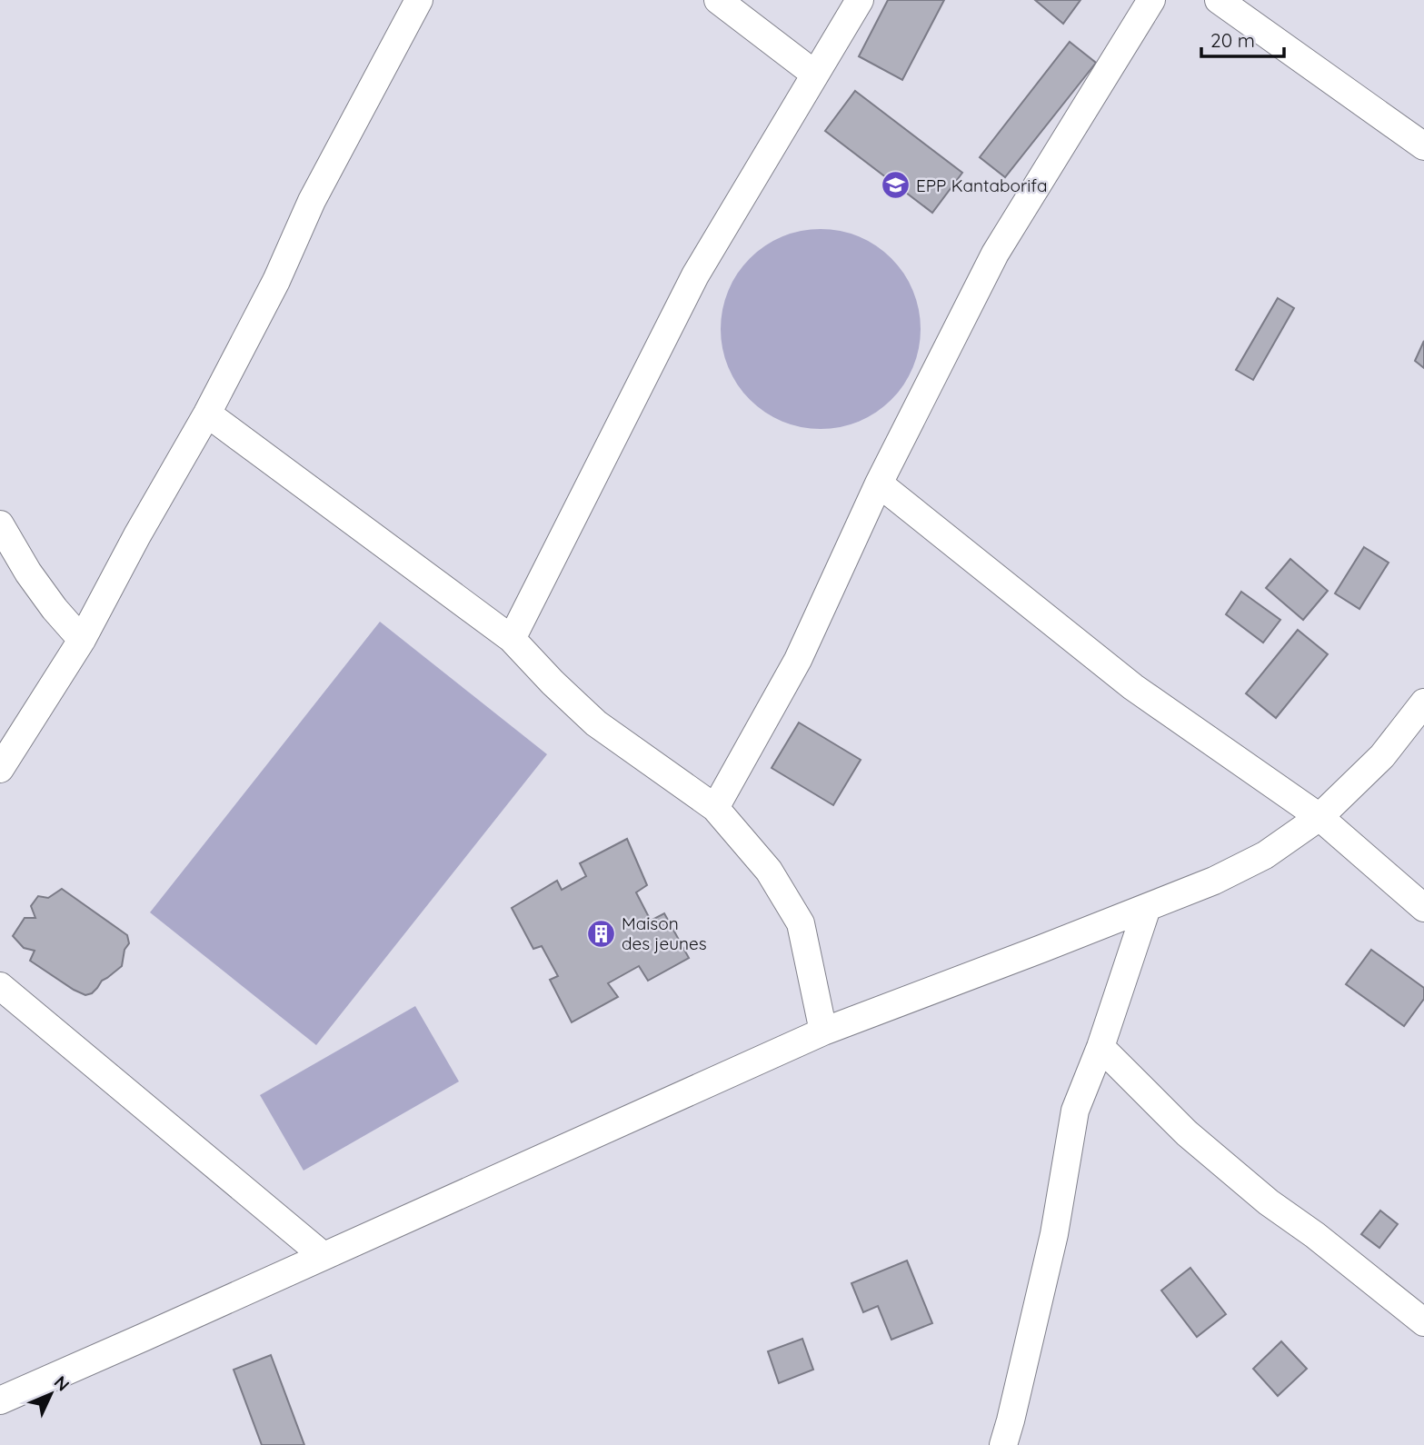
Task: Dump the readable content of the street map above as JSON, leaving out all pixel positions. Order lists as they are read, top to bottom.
{
  "places": {
    "school or university": ["EPP Kantaborifa"],
    "building": ["Maison des jeunes"]
  },
  "scale_bar": "20 m",
  "north": "top right"
}
